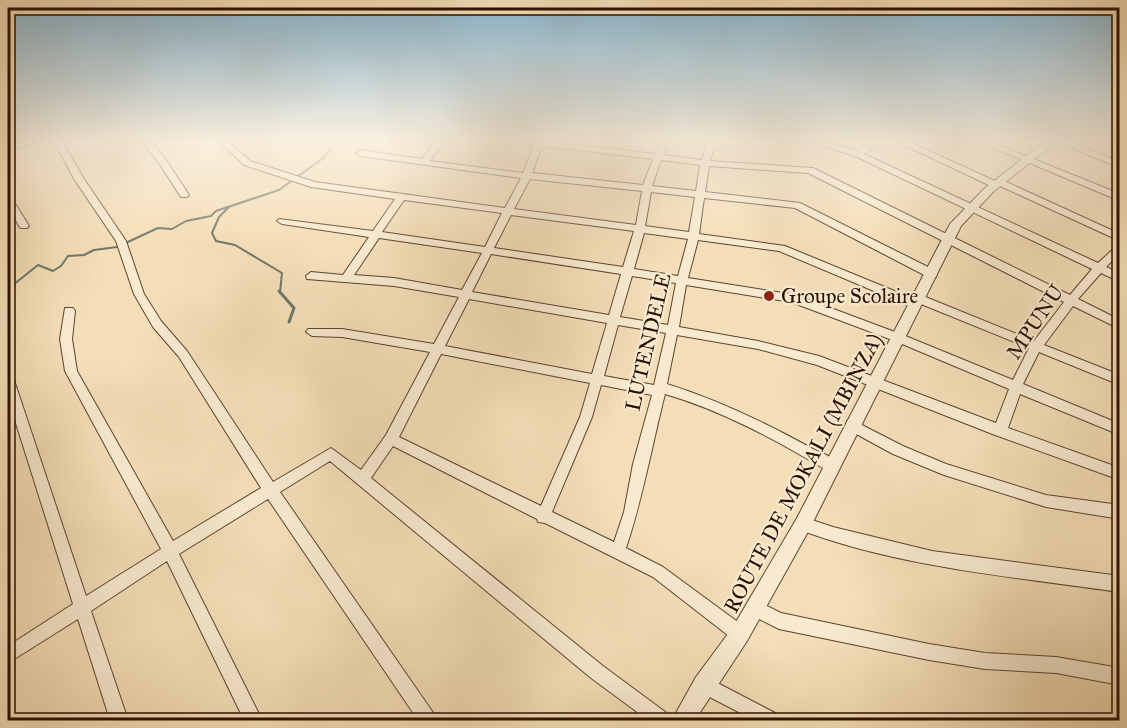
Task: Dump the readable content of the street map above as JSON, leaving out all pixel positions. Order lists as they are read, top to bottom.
{
  "streets": {
    "street": ["MPUNU", "LUTENDELE", "ROUTE DE MOKALI (MBINZA)"]
  },
  "places": ["Groupe Scolaire"]
}
